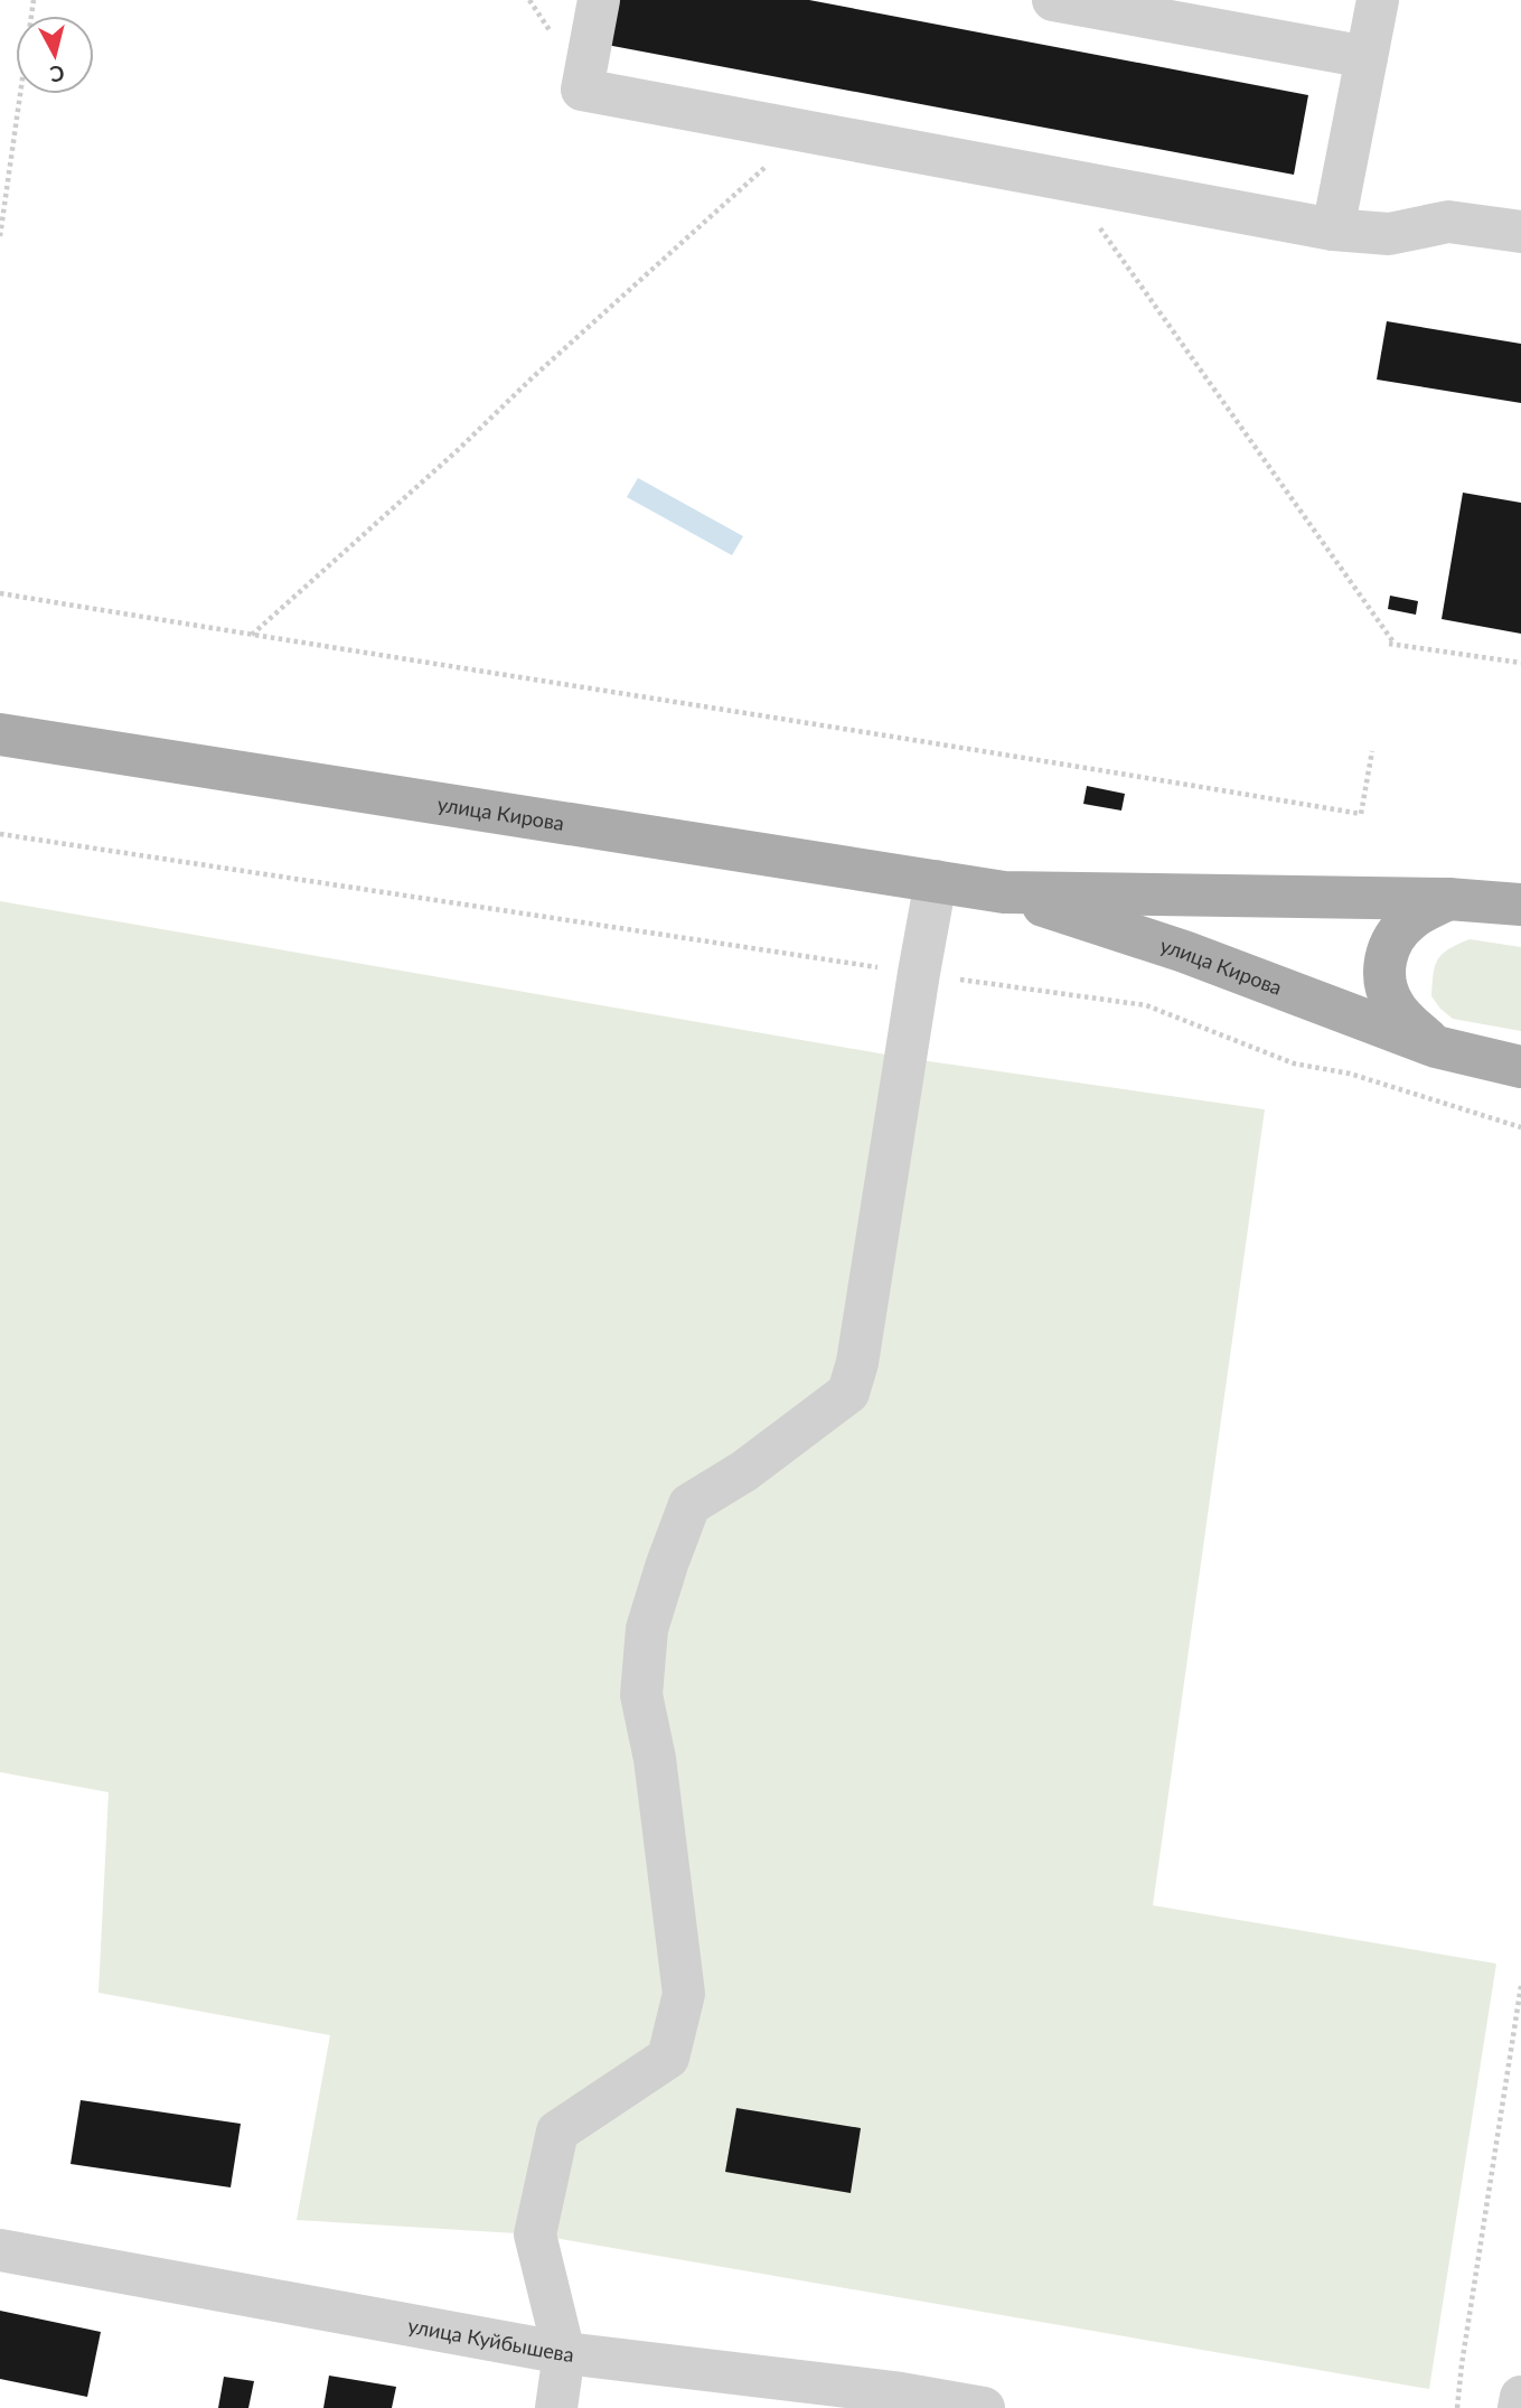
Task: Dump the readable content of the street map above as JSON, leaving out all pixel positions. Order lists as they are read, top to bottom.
{
  "streets": {
    "main road": ["улица Кирова"],
    "street": ["улица Куйбышева"]
  },
  "north": "bottom"
}
